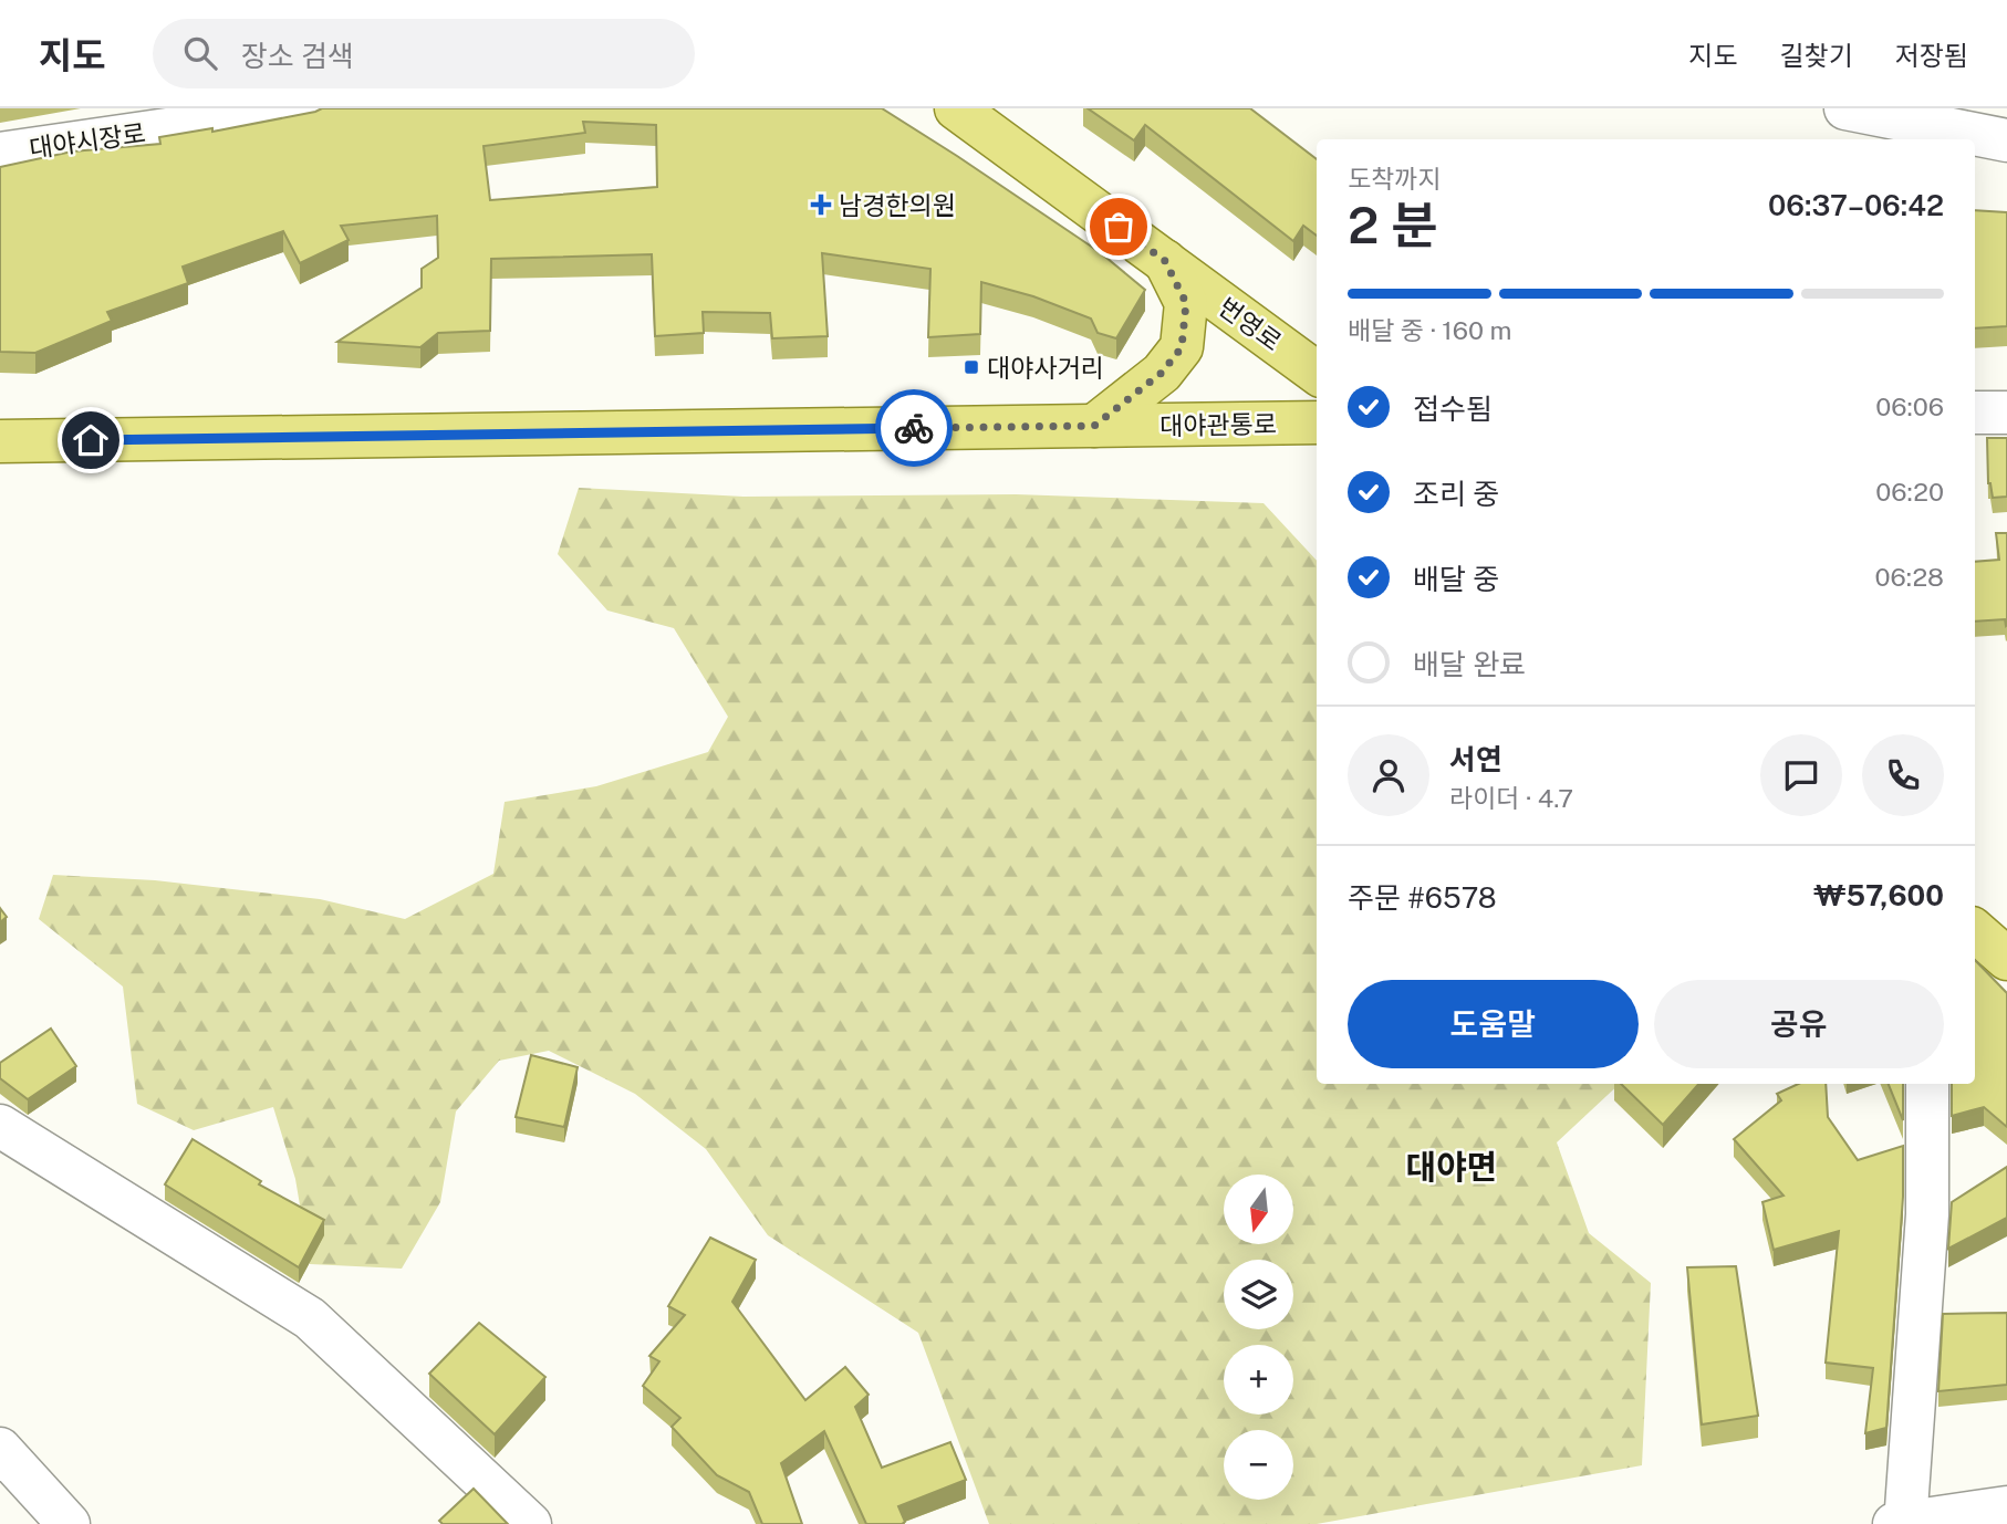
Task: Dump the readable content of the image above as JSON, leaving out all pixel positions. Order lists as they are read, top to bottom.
{
  "streets": {
    "main road": ["번영로", "대야관통로"],
    "street": ["대야시장로"]
  },
  "districts": ["대야면"],
  "places": {
    "health": ["남경한의원"],
    "transit": ["대야사거리"]
  },
  "north": "bottom",
  "page": {
    "header": "지도",
    "search": "장소 검색",
    "nav": ["지도", "길찾기", "저장됨"],
    "heading": ["2 분", "도착까지", "06:37–06:42"],
    "panel": [
      "서연",
      "라이더 · 4.7",
      "주문 #6578",
      "₩57,600"
    ],
    "bar": "배달 중 · 160 m",
    "list": [
      ["접수됨", "06:06"],
      ["조리 중", "06:20"],
      ["배달 중", "06:28"],
      "배달 완료"
    ],
    "buttons": ["도움말", "공유"],
    "map_buttons": ["+", "−"]
  }
}
